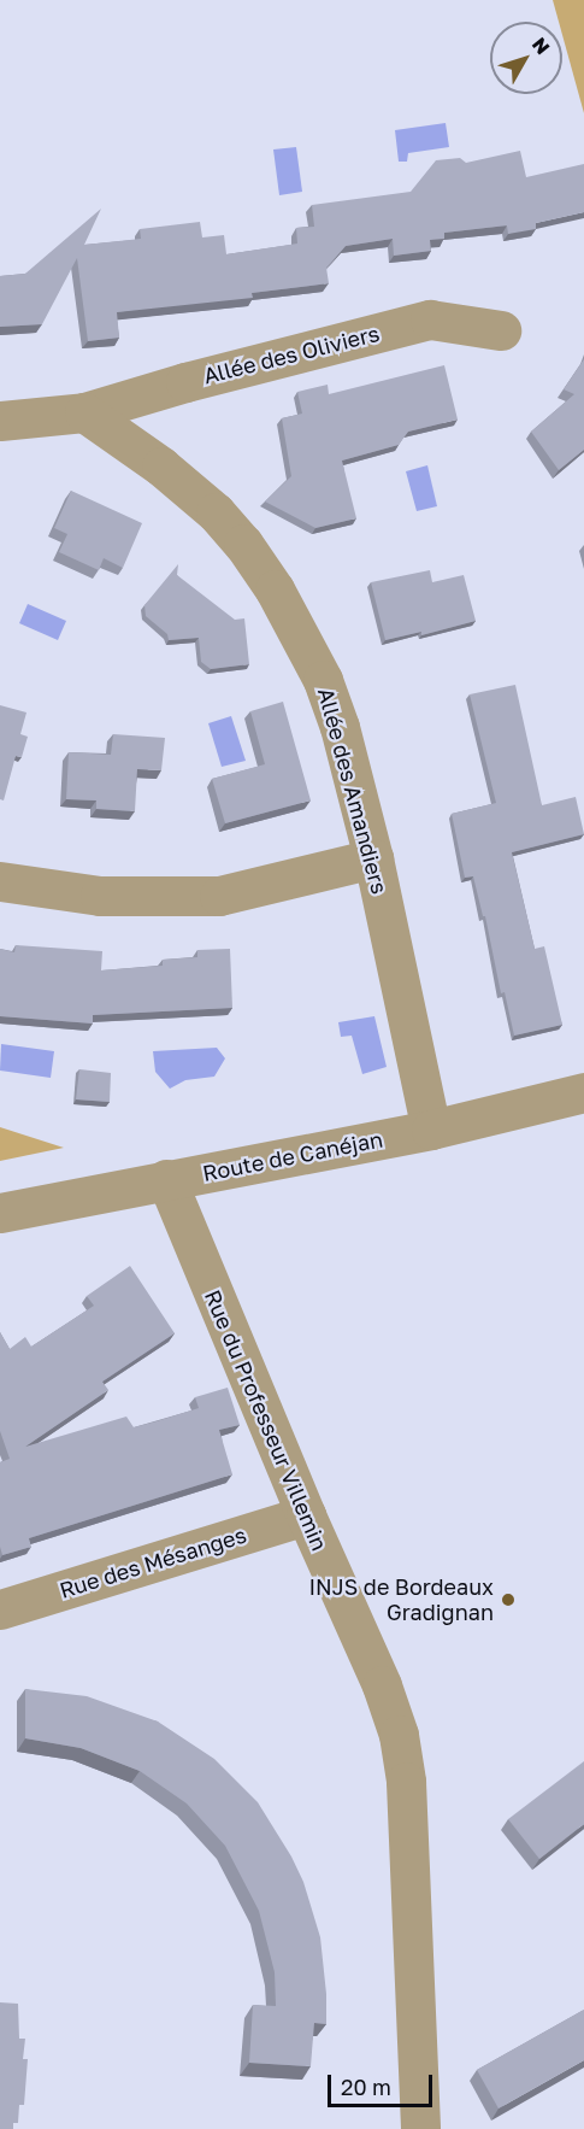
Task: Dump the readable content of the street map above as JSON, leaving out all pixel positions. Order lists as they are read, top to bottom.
{
  "streets": {
    "street": [
      "Allée des Oliviers",
      "Allée des Amandiers",
      "Route de Canéjan",
      "Rue du Professeur Villemin",
      "Rue des Mésanges"
    ]
  },
  "crossings": [
    ["Allée des Oliviers", "Allée des Amandiers"],
    ["Allée des Amandiers", "Route de Canéjan"],
    ["Route de Canéjan", "Rue du Professeur Villemin"],
    ["Rue du Professeur Villemin", "Rue des Mésanges"]
  ],
  "places": ["INJS de Bordeaux Gradignan"],
  "scale_bar": "20 m",
  "north": "top right"
}
